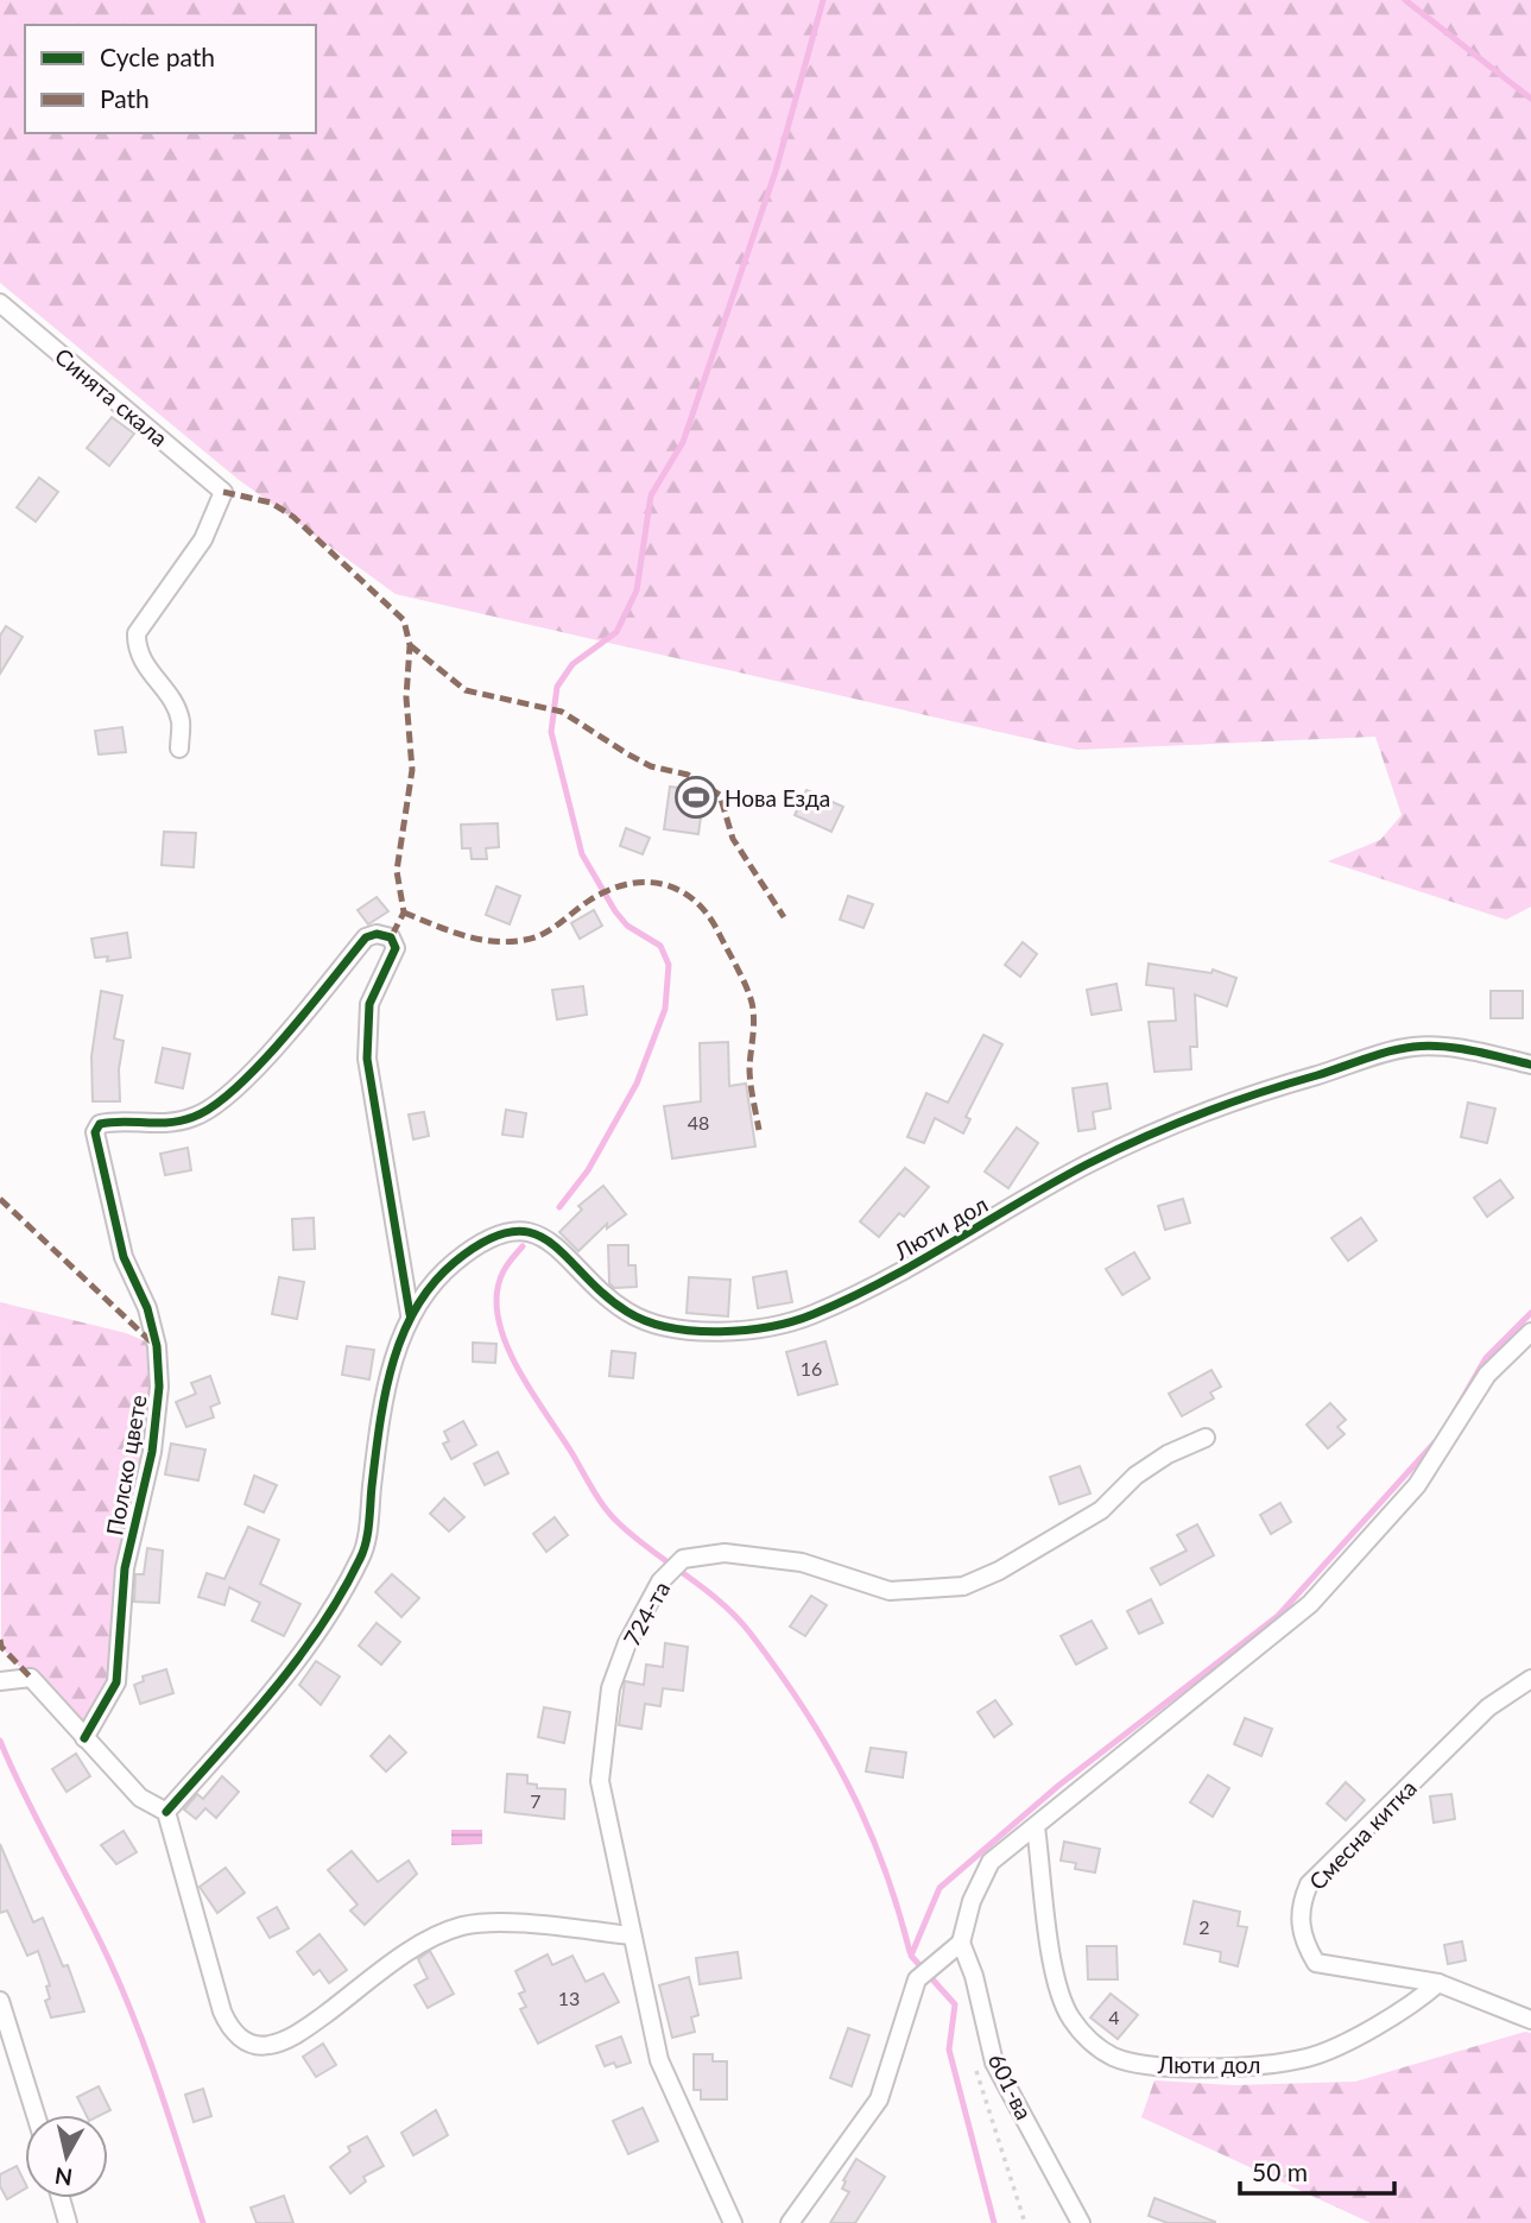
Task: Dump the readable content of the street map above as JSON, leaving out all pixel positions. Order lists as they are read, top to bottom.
{
  "streets": {
    "street": [
      "Синята скала",
      "Люти дол",
      "Полско цвете",
      "724-та",
      "Смесна китка",
      "601-ва"
    ]
  },
  "crossings": [
    ["Люти дол", "Полско цвете"],
    ["Люти дол", "Смесна китка"]
  ],
  "places": {
    "sports": ["Нова Езда"]
  },
  "house_numbers": [
    "48",
    "16",
    "7",
    "2",
    "13",
    "4"
  ],
  "legend": ["Cycle path", "Path"],
  "scale_bar": "50 m",
  "north": "bottom"
}
